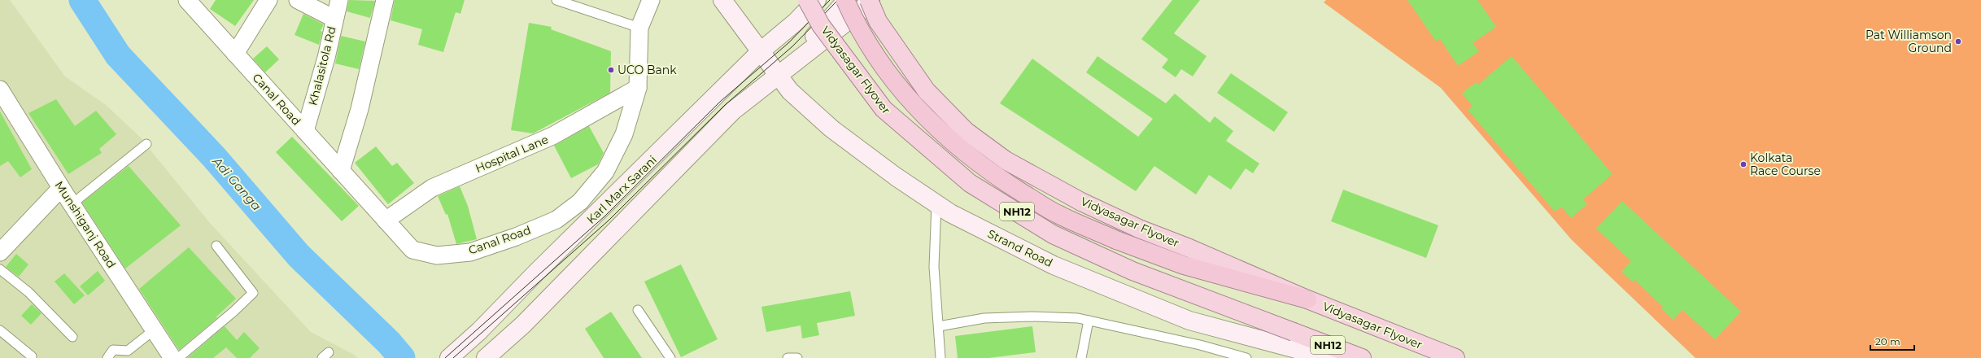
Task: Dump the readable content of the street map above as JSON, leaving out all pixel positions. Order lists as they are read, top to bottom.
{
  "streets": {
    "highway": ["Vidyasagar Flyover", "NH12"],
    "main road": ["Karl Marx Sarani", "Strand Road"],
    "street": [
      "Khalasitola Rd",
      "Canal Road",
      "Hospital Lane",
      "Munshiganj Road"
    ]
  },
  "crossings": [
    ["Khalasitola Rd", "Canal Road"],
    ["Canal Road", "Hospital Lane"],
    ["Karl Marx Sarani", "Strand Road"]
  ],
  "water": ["Adi Ganga"],
  "places": ["Pat Williamson Ground", "UCO Bank", "Kolkata Race Course"],
  "scale_bar": "20 m"
}
